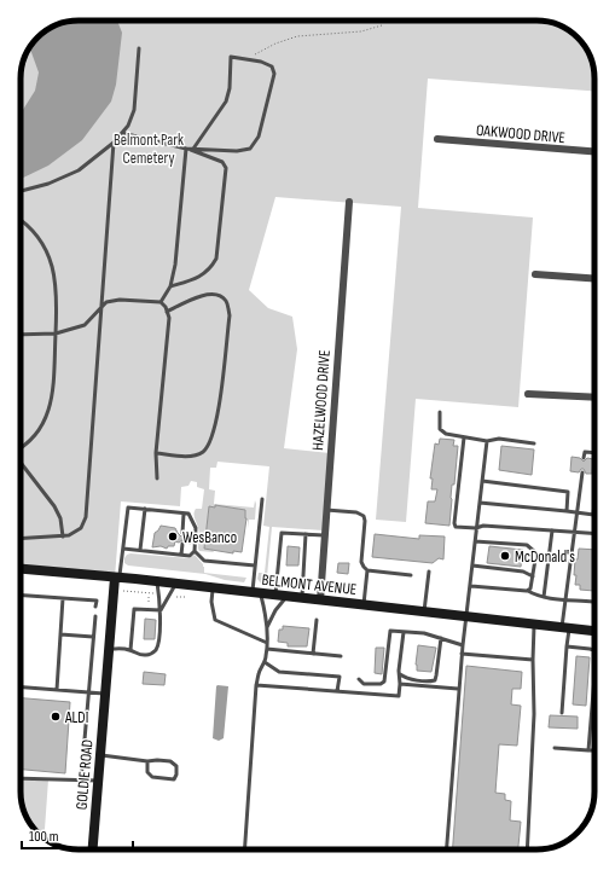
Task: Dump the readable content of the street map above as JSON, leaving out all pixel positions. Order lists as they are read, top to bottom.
{
  "streets": {
    "main road": ["BELMONT AVENUE", "GOLDIE ROAD"],
    "street": ["OAKWOOD DRIVE", "HAZELWOOD DRIVE"]
  },
  "crossings": [
    ["HAZELWOOD DRIVE", "BELMONT AVENUE"],
    ["BELMONT AVENUE", "GOLDIE ROAD"]
  ],
  "parks": ["Belmont Park Cemetery"],
  "places": ["WesBanco", "McDonald's", "ALDI"],
  "scale_bar": "100 m"
}
